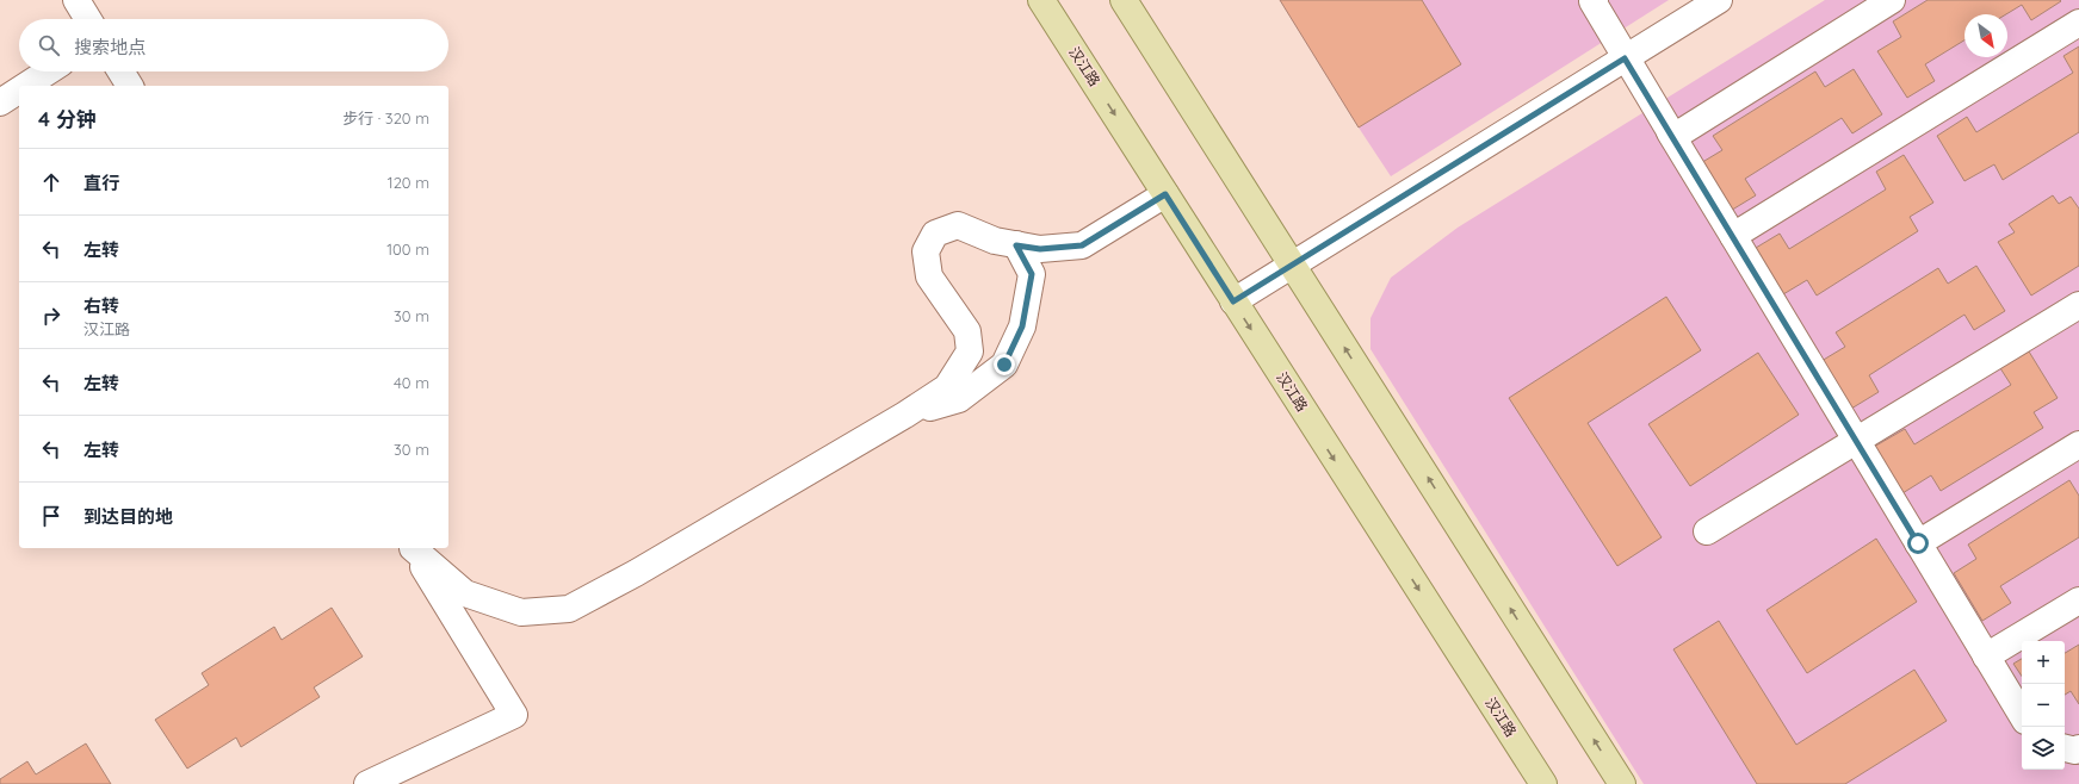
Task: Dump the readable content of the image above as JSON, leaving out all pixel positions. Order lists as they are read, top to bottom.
{
  "streets": {
    "main road": ["汉江路"]
  },
  "north": "bottom right",
  "page": {
    "search": "搜索地点",
    "heading": ["4 分钟", "步行 · 320 m"],
    "list": [
      ["直行", "120 m"],
      ["左转", "100 m"],
      ["右转", "汉江路", "30 m"],
      ["左转", "40 m"],
      ["左转", "30 m"],
      "到达目的地"
    ],
    "map_buttons": ["+", "−"]
  }
}
